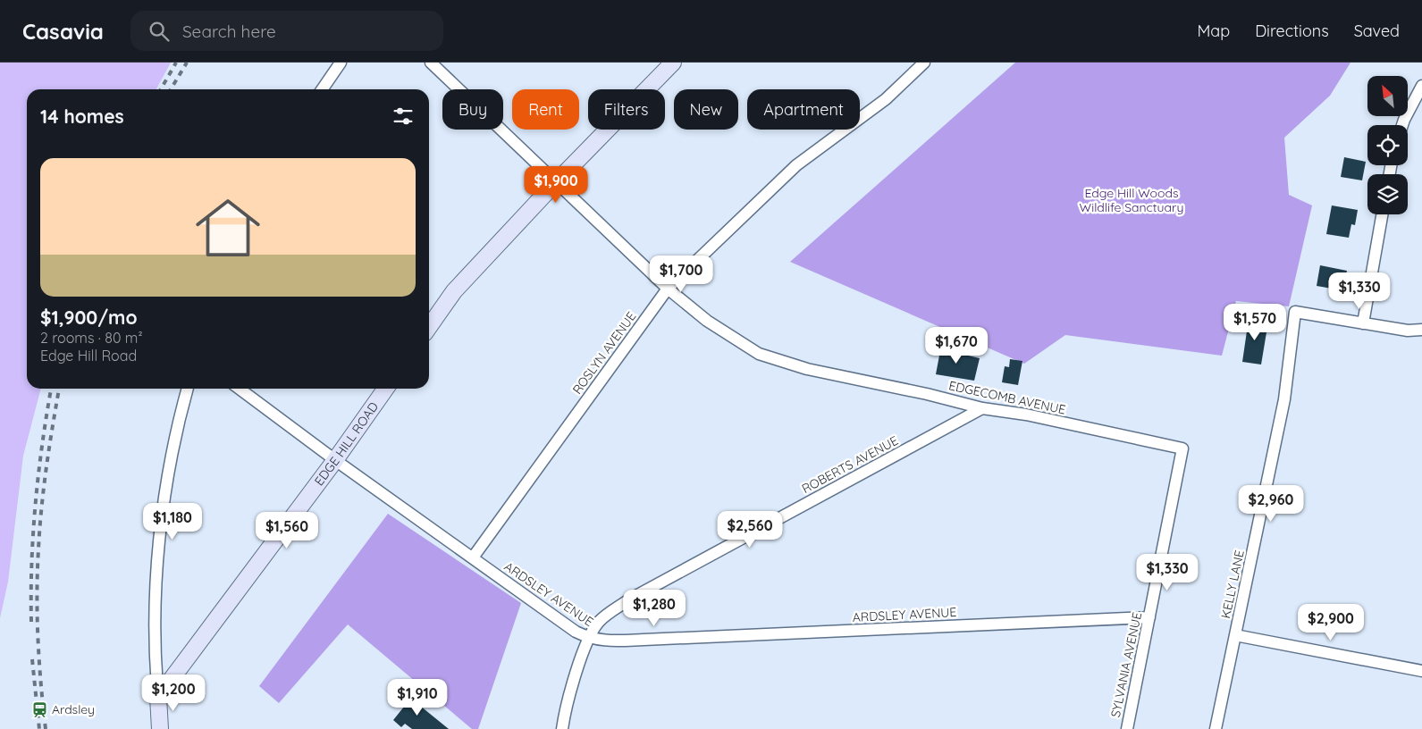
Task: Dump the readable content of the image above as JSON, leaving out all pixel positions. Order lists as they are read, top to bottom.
{
  "streets": {
    "street": [
      "ROSLYN AVENUE",
      "EDGECOMB AVENUE",
      "EDGE HILL ROAD",
      "ROBERTS AVENUE",
      "KELLY LANE",
      "ARDSLEY AVENUE",
      "SYLVANIA AVENUE"
    ]
  },
  "crossings": [
    ["ROSLYN AVENUE", "EDGECOMB AVENUE"],
    ["ROSLYN AVENUE", "ARDSLEY AVENUE"],
    ["EDGECOMB AVENUE", "ROBERTS AVENUE"],
    ["EDGECOMB AVENUE", "SYLVANIA AVENUE"],
    ["EDGE HILL ROAD", "ARDSLEY AVENUE"],
    ["ROBERTS AVENUE", "ARDSLEY AVENUE"],
    ["ARDSLEY AVENUE", "SYLVANIA AVENUE"]
  ],
  "parks": ["Edge Hill Woods Wildlife Sanctuary"],
  "places": {
    "station": ["Ardsley"]
  },
  "north": "top left",
  "page": {
    "header": "Casavia",
    "search": "Search here",
    "nav": ["Map", "Directions", "Saved"],
    "chip": [
      "Buy",
      "Rent",
      "Filters",
      "New",
      "Apartment"
    ],
    "heading": "14 homes",
    "list": [
      {
        "name": "$1,900/mo",
        "note": "2 rooms · 80 m² · Edge Hill Road"
      }
    ],
    "price": [
      "$1,900",
      "$1,700",
      "$1,330",
      "$1,570",
      "$1,670",
      "$2,960",
      "$1,180",
      "$2,560",
      "$1,560",
      "$1,330",
      "$1,280",
      "$2,900",
      "$1,200",
      "$1,910"
    ]
  }
}
